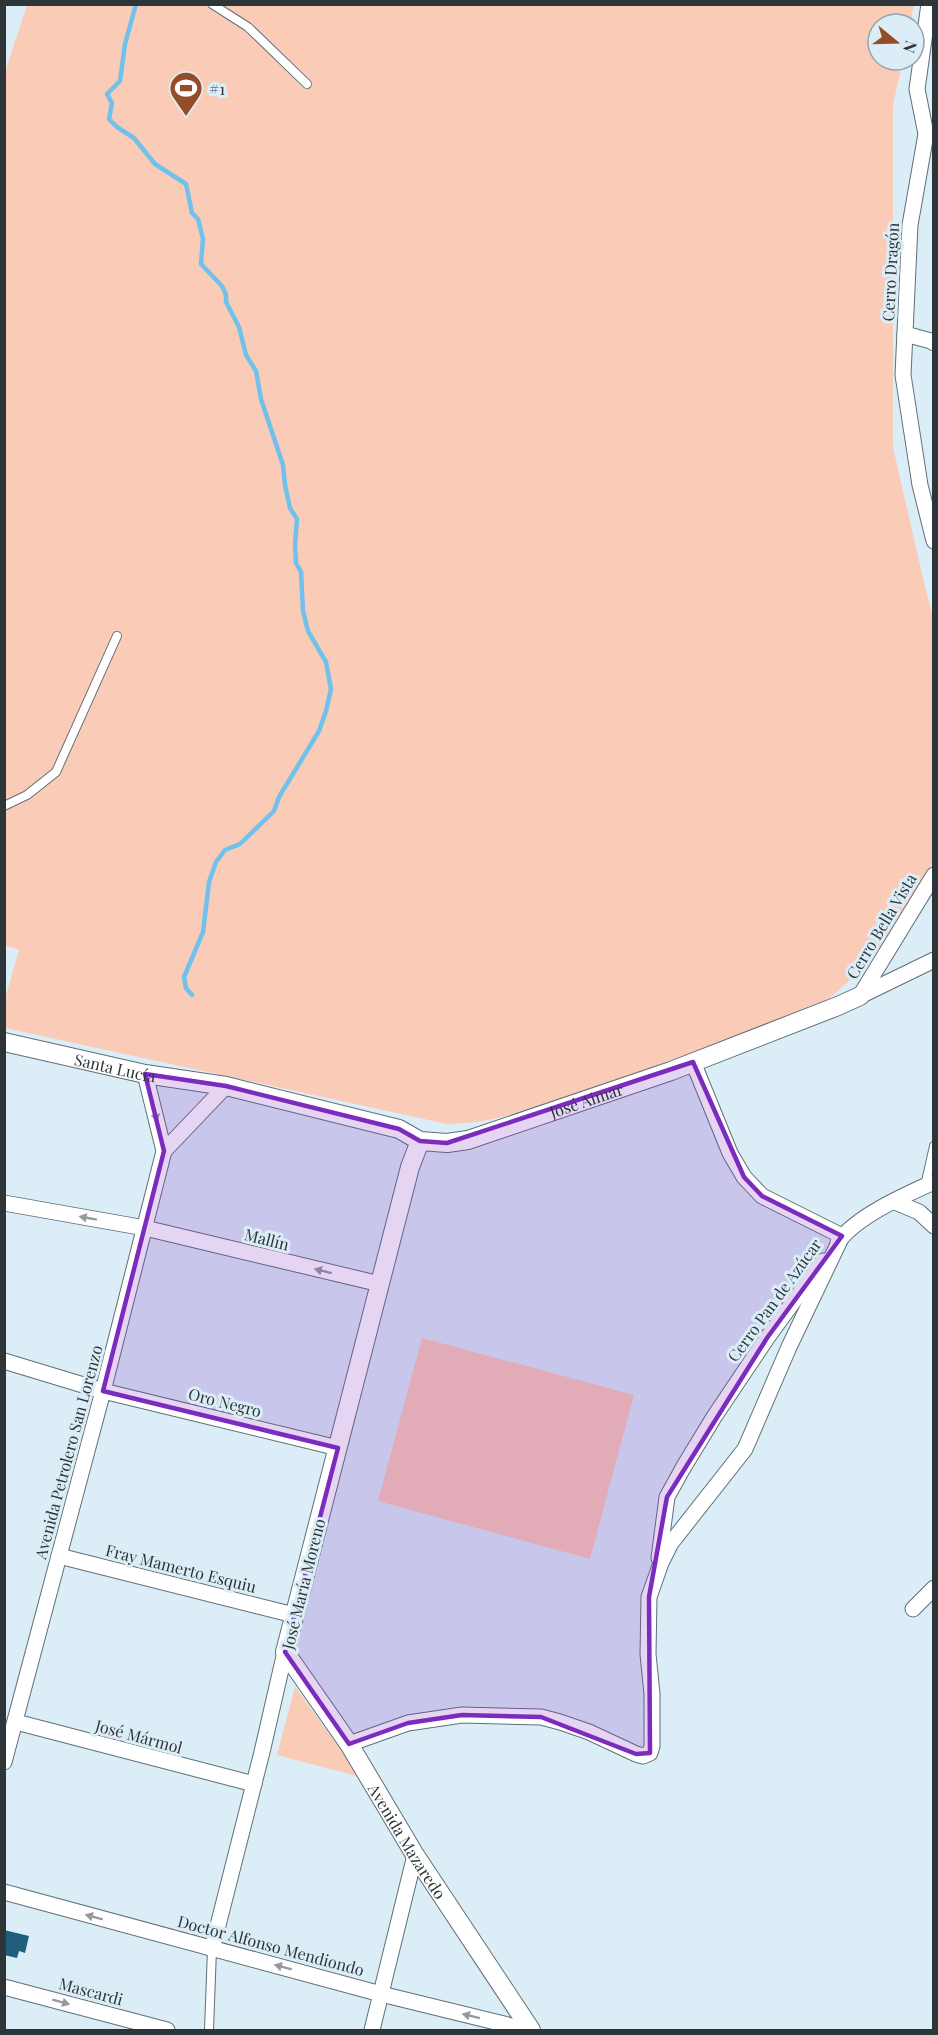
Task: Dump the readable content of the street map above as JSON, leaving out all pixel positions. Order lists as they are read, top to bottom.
{
  "streets": {
    "street": [
      "Cerro Dragón",
      "Cerro Bella Vista",
      "Santa Lucía",
      "José Aimar",
      "Mallín",
      "Cerro Pan de Azúcar",
      "Oro Negro",
      "Avenida Petrolero San Lorenzo",
      "Fray Mamerto Esquiu",
      "José María Moreno",
      "José Mármol",
      "Avenida Mazaredo",
      "Doctor Alfonso Mendiondo",
      "Mascardi"
    ]
  },
  "crossings": [
    ["Cerro Bella Vista", "José Aimar"],
    ["Santa Lucía", "José Aimar"],
    ["Santa Lucía", "Avenida Petrolero San Lorenzo"],
    ["José Aimar", "José María Moreno"],
    ["Mallín", "Avenida Petrolero San Lorenzo"],
    ["Mallín", "José María Moreno"],
    ["Cerro Pan de Azúcar", "Avenida Mazaredo"],
    ["Oro Negro", "Avenida Petrolero San Lorenzo"],
    ["Oro Negro", "José María Moreno"],
    ["Avenida Petrolero San Lorenzo", "Fray Mamerto Esquiu"],
    ["Avenida Petrolero San Lorenzo", "José Mármol"],
    ["Fray Mamerto Esquiu", "José María Moreno"],
    ["José María Moreno", "José Mármol"],
    ["José María Moreno", "Avenida Mazaredo"],
    ["José María Moreno", "Doctor Alfonso Mendiondo"],
    ["Avenida Mazaredo", "Doctor Alfonso Mendiondo"]
  ],
  "one_way": ["Mallín", "Doctor Alfonso Mendiondo", "Mascardi"],
  "places": {
    "sports": ["#1"]
  },
  "north": "right"
}
